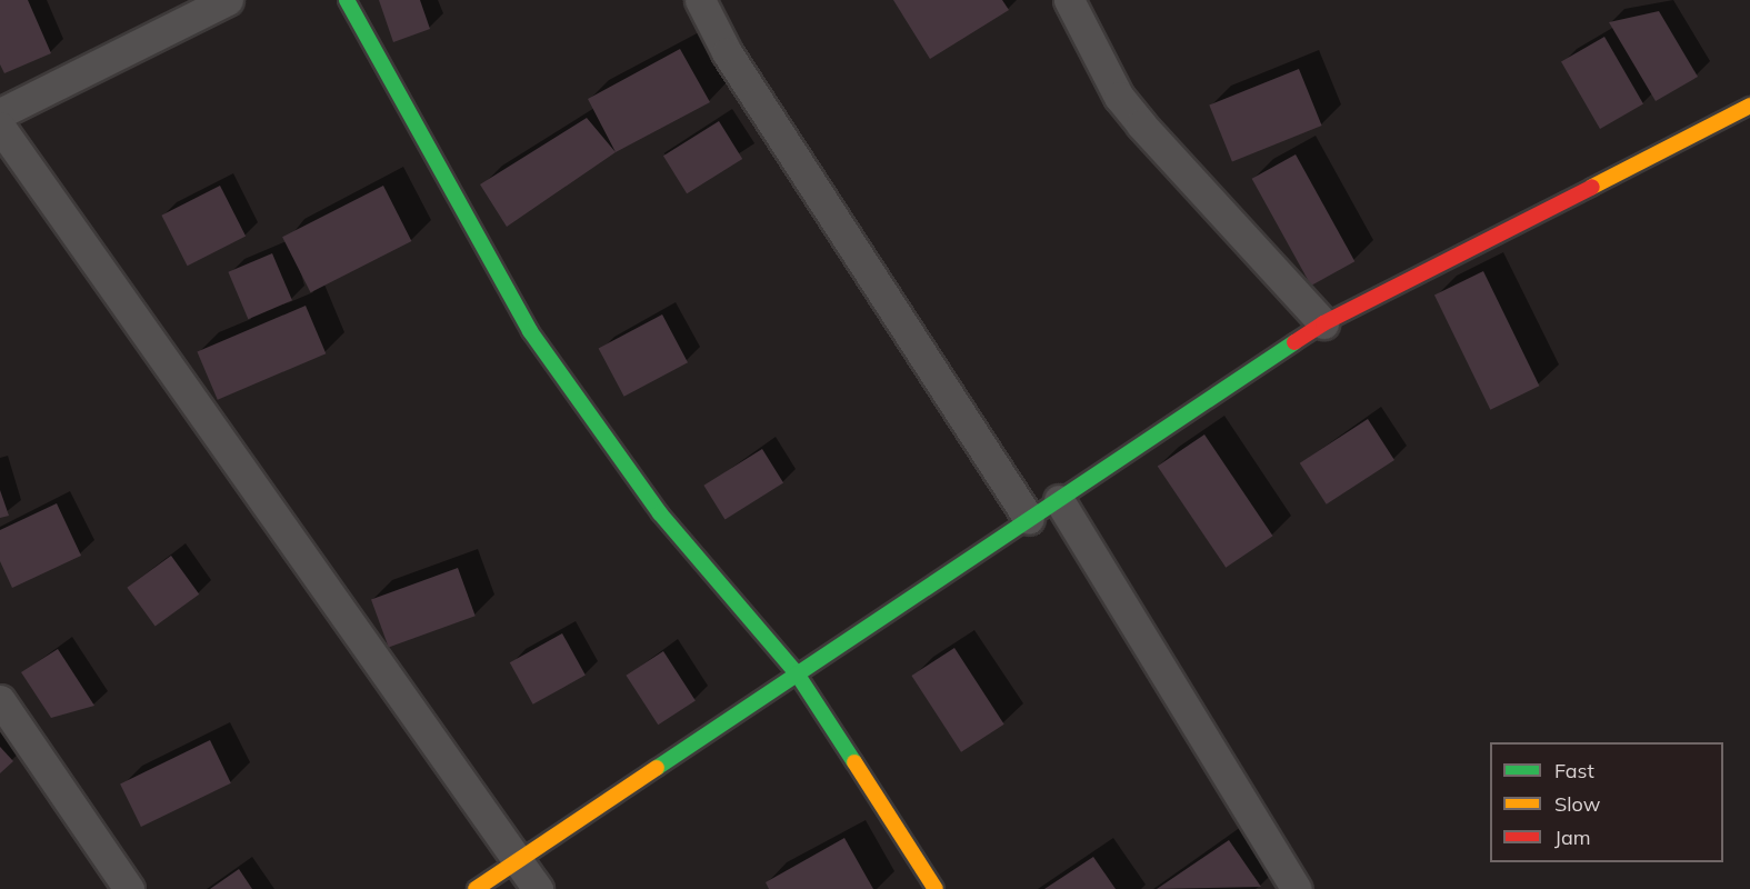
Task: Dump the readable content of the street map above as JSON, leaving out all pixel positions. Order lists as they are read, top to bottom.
{
  "legend": ["Fast", "Slow", "Jam"]
}
